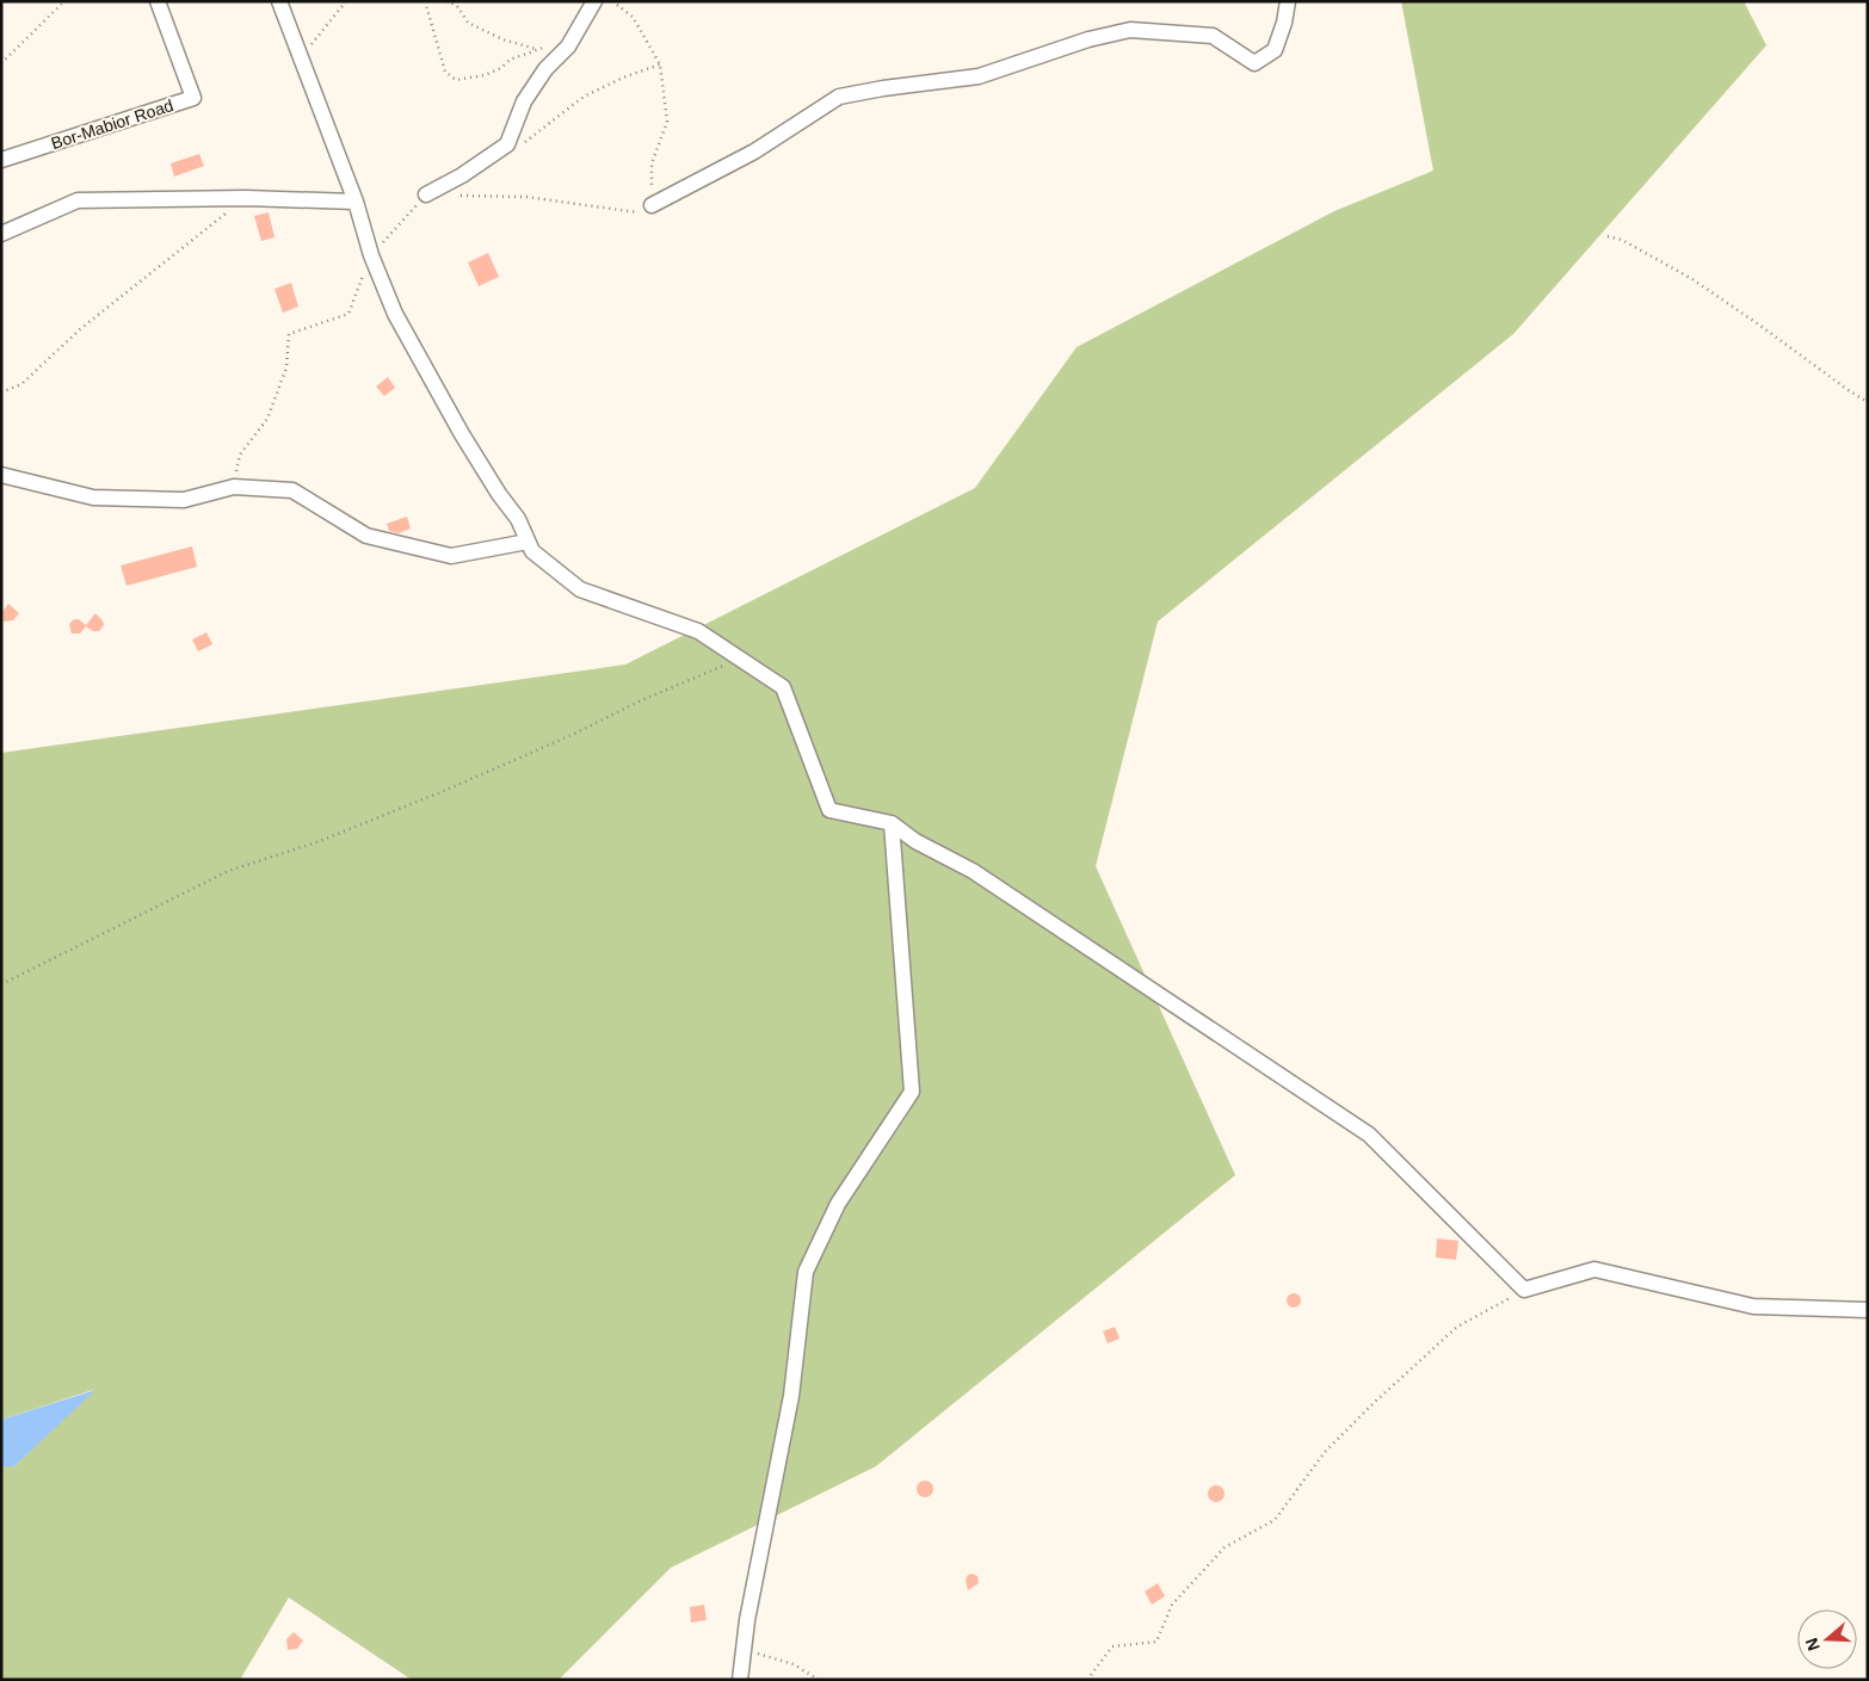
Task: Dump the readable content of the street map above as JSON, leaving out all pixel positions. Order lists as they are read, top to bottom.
{
  "streets": {
    "street": ["Bor-Mabior Road"]
  },
  "north": "left"
}
